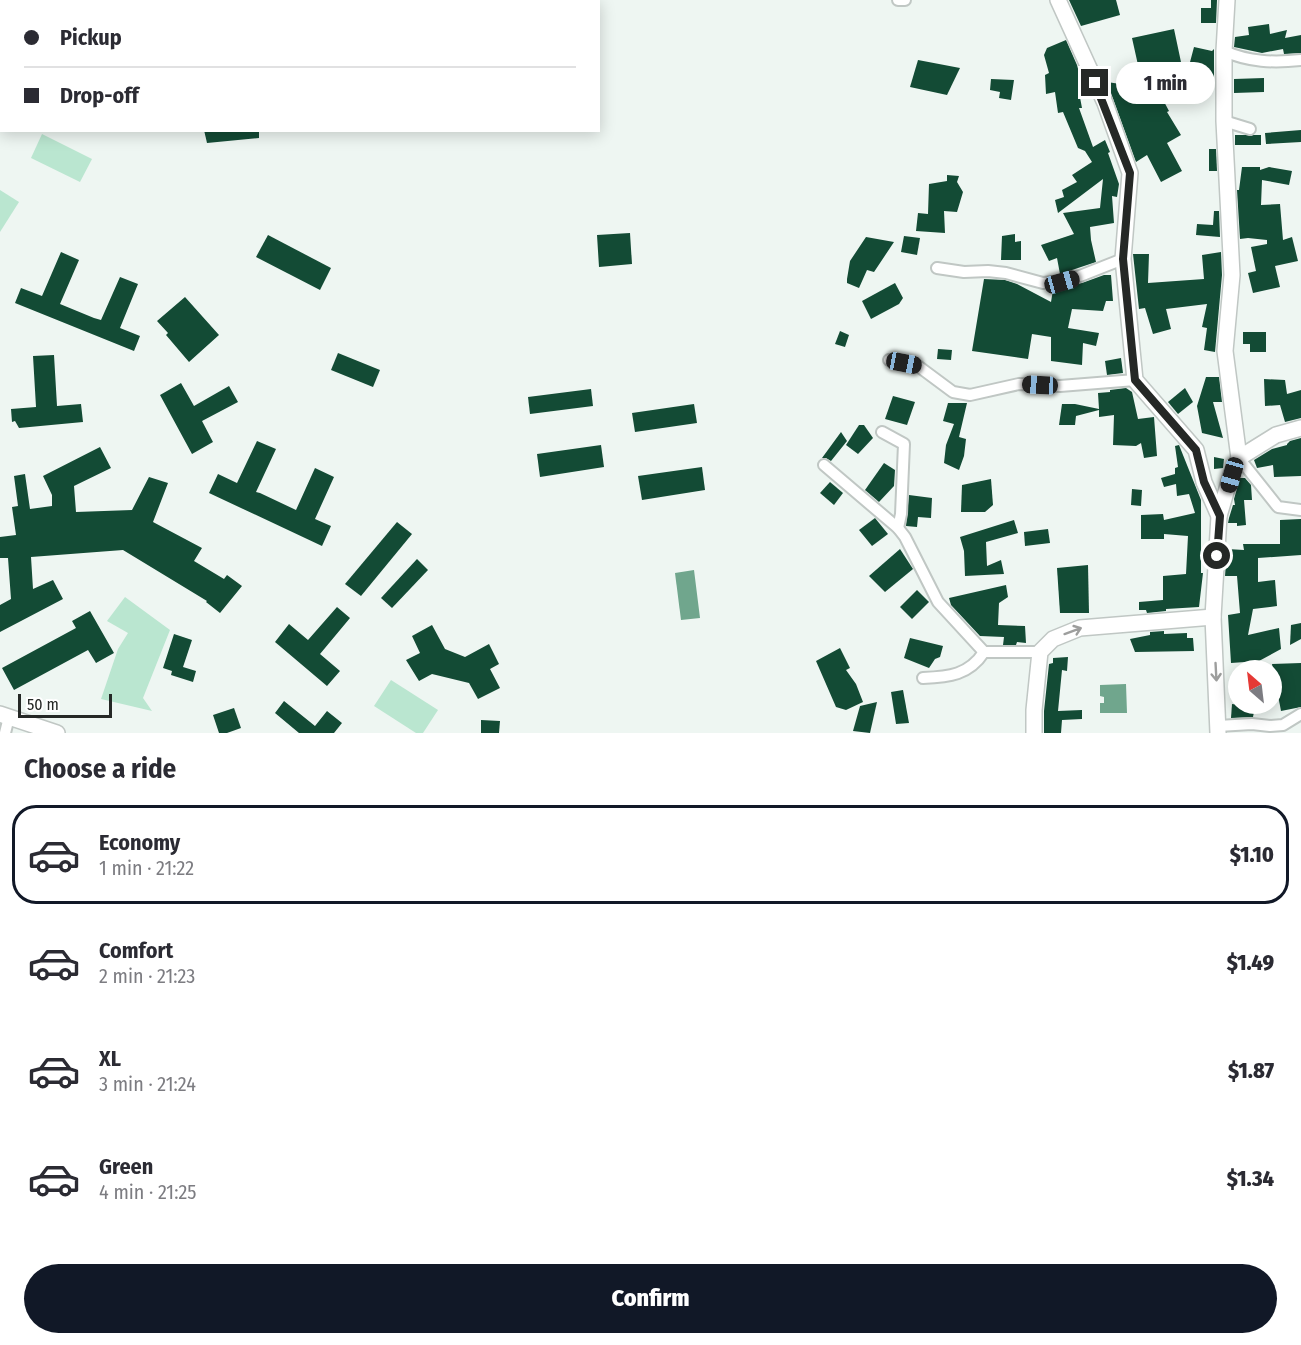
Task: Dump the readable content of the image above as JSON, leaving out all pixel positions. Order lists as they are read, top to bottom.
{
  "scale_bar": "50 m",
  "north": "top left",
  "page": {
    "banner": ["Pickup", "Drop-off"],
    "bubble": "1 min",
    "scale": "50 m",
    "heading": "Choose a ride",
    "list": [
      {
        "name": "Economy",
        "note": "1 min · 21:22",
        "value": "$1.10"
      },
      {
        "name": "Comfort",
        "note": "2 min · 21:23",
        "value": "$1.49"
      },
      {
        "name": "XL",
        "note": "3 min · 21:24",
        "value": "$1.87"
      },
      {
        "name": "Green",
        "note": "4 min · 21:25",
        "value": "$1.34"
      }
    ],
    "buttons": "Confirm"
  }
}
